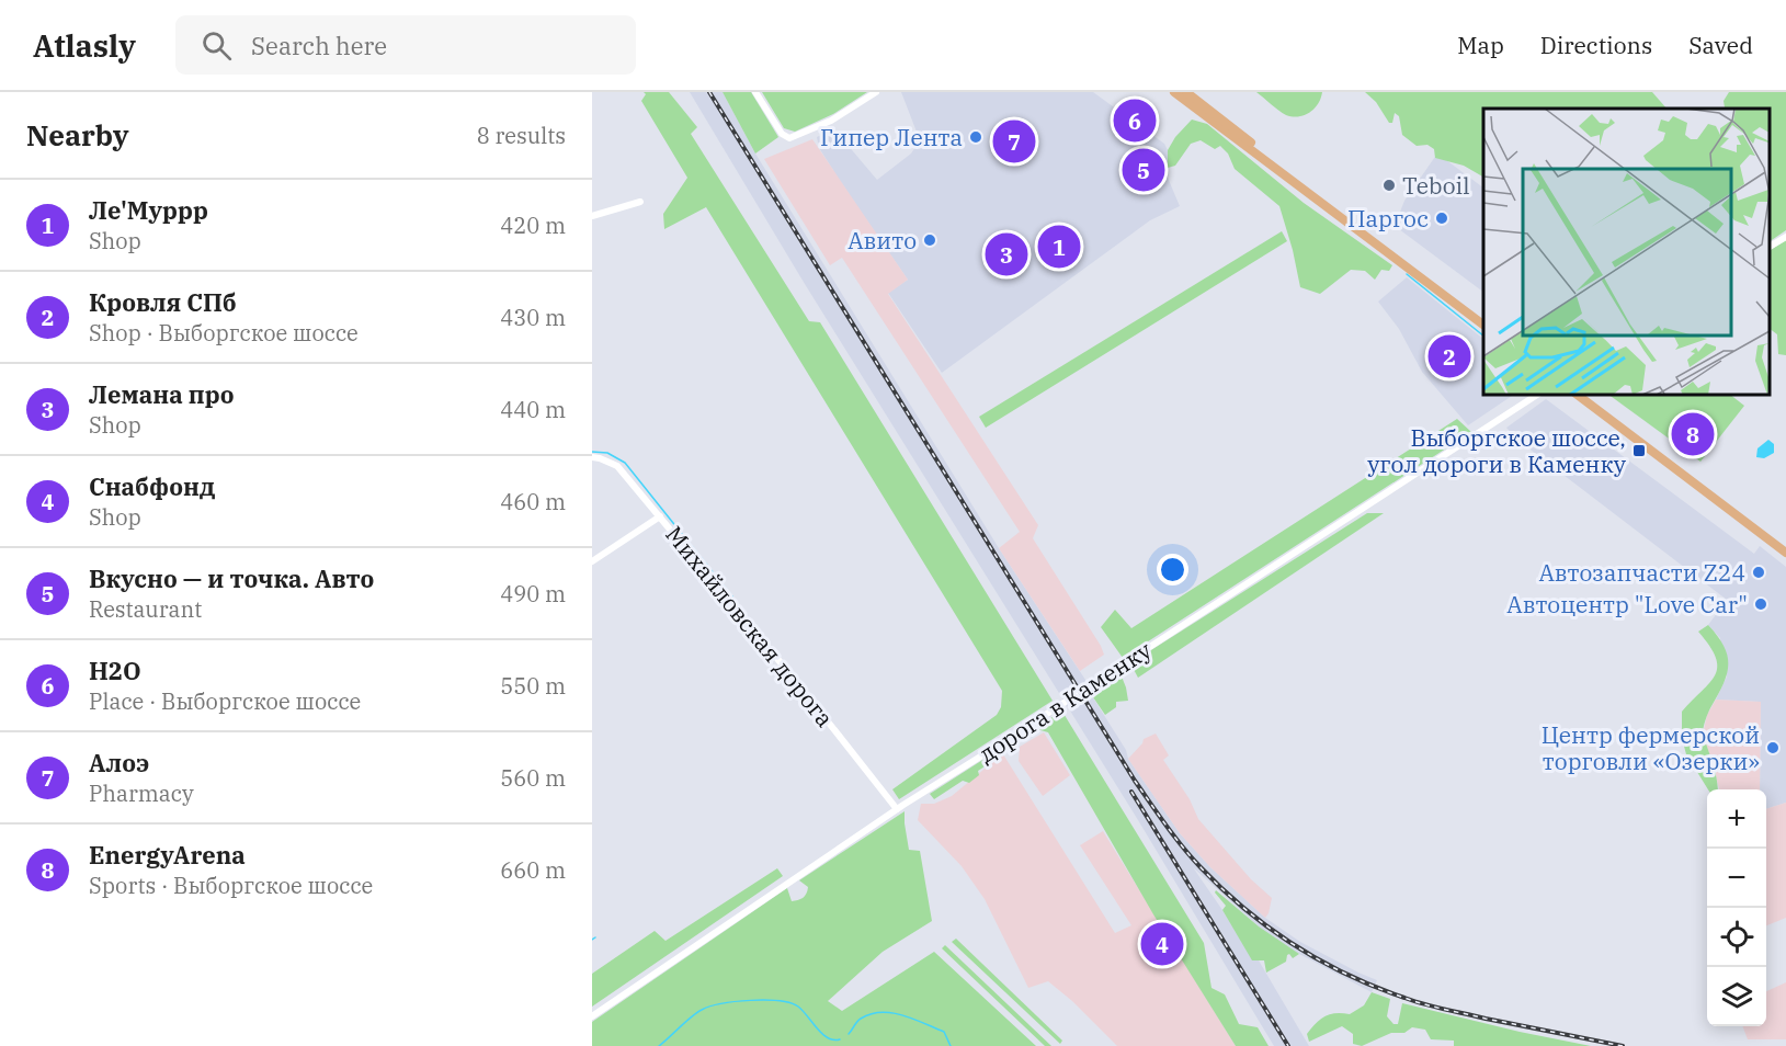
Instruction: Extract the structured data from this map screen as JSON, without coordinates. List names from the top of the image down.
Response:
{
  "streets": {
    "street": ["Михайловская дорога", "дорога в Каменку"]
  },
  "crossings": [
    ["Михайловская дорога", "дорога в Каменку"]
  ],
  "places": {
    "other": [
      "Гипер Лента",
      "Teboil",
      "Паргос",
      "Авито",
      "Автозапчасти Z24",
      "Автоцентр \"Love Car\"",
      "Центр фермерской торговли «Озерки»"
    ],
    "transit": ["Выборгское шоссе, угол дороги в Каменку"]
  },
  "page": {
    "header": "Atlasly",
    "search": "Search here",
    "nav": ["Map", "Directions", "Saved"],
    "heading": ["Nearby", "8 results"],
    "pins": [
      "6",
      "7",
      "5",
      "1",
      "3",
      "2",
      "8",
      "4"
    ],
    "list": [
      {
        "mark": "1",
        "name": "Ле'Муррр",
        "note": "Shop",
        "value": "420 m"
      },
      {
        "mark": "2",
        "name": "Кровля СПб",
        "note": "Shop · Выборгское шоссе",
        "value": "430 m"
      },
      {
        "mark": "3",
        "name": "Лемана про",
        "note": "Shop",
        "value": "440 m"
      },
      {
        "mark": "4",
        "name": "Снабфонд",
        "note": "Shop",
        "value": "460 m"
      },
      {
        "mark": "5",
        "name": "Вкусно — и точка. Авто",
        "note": "Restaurant",
        "value": "490 m"
      },
      {
        "mark": "6",
        "name": "H2O",
        "note": "Place · Выборгское шоссе",
        "value": "550 m"
      },
      {
        "mark": "7",
        "name": "Алоэ",
        "note": "Pharmacy",
        "value": "560 m"
      },
      {
        "mark": "8",
        "name": "EnergyArena",
        "note": "Sports · Выборгское шоссе",
        "value": "660 m"
      }
    ],
    "map_buttons": ["+", "−"]
  }
}
